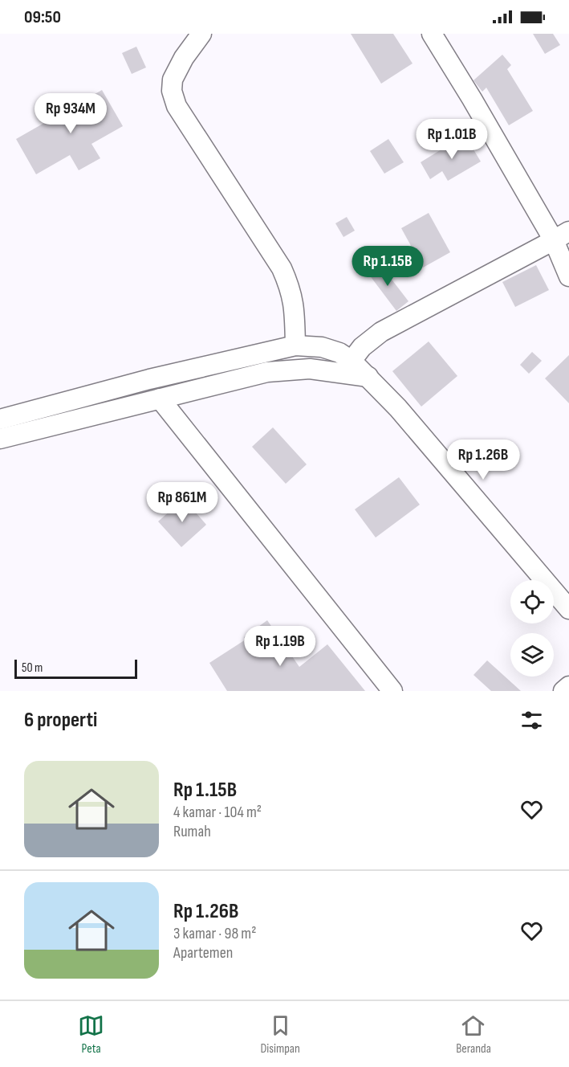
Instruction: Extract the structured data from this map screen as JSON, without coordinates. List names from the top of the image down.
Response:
{
  "scale_bar": "50 m",
  "page": {
    "status": "09:50",
    "price": [
      "Rp 934M",
      "Rp 1.01B",
      "Rp 1.15B",
      "Rp 1.26B",
      "Rp 861M",
      "Rp 1.19B"
    ],
    "scale": "50 m",
    "heading": "6 properti",
    "list": [
      {
        "name": "Rp 1.15B",
        "note": "4 kamar · 104 m² · Rumah"
      },
      {
        "name": "Rp 1.26B",
        "note": "3 kamar · 98 m² · Apartemen"
      }
    ],
    "tabs": ["Peta", "Disimpan", "Beranda"]
  }
}
